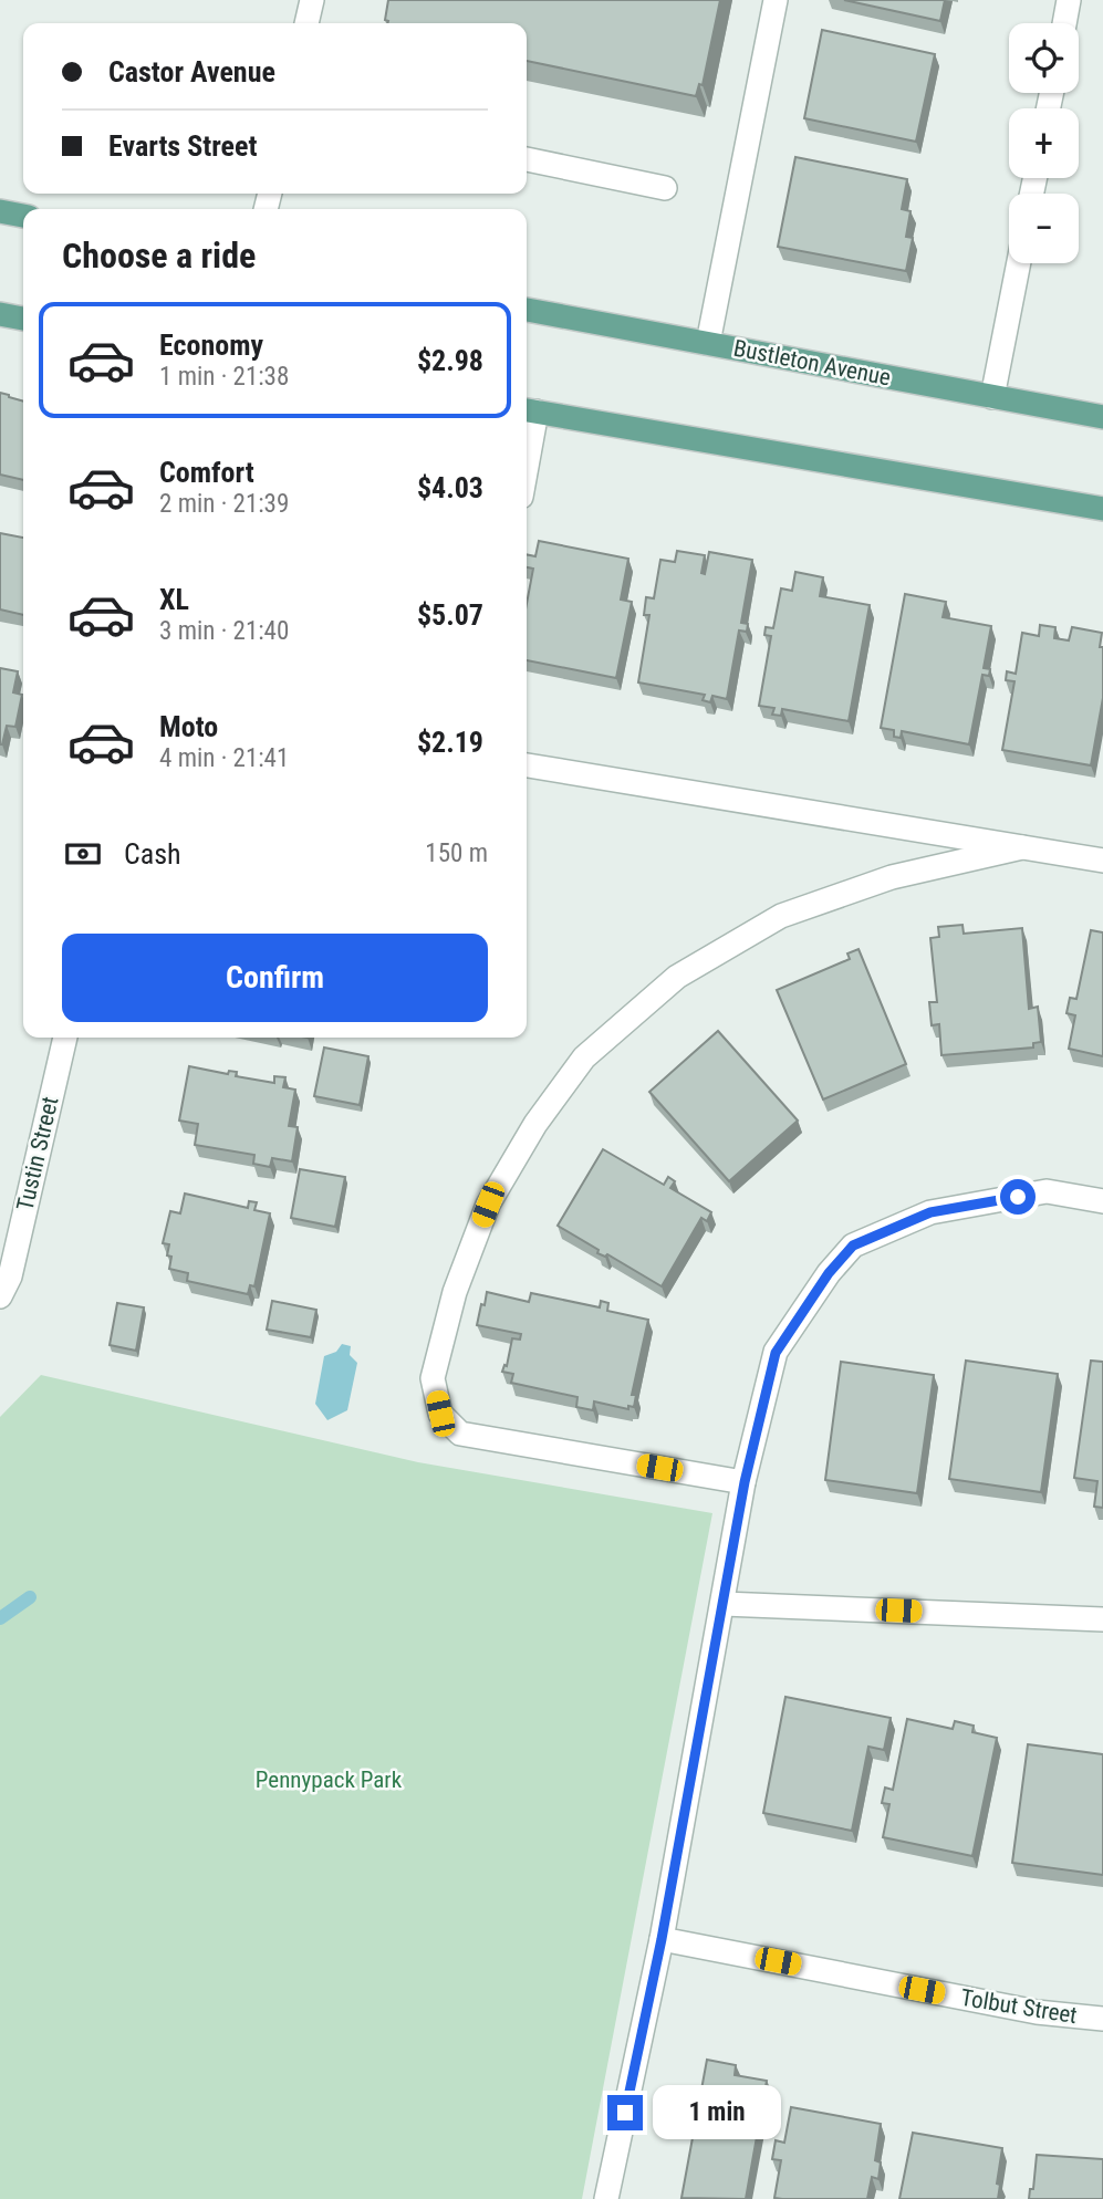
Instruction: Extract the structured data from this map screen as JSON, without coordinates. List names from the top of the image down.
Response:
{
  "streets": {
    "main road": ["Bustleton Avenue"],
    "street": ["Tustin Street", "Tolbut Street"]
  },
  "parks": ["Pennypack Park"],
  "page": {
    "map_buttons": ["+", "−"],
    "banner": ["Castor Avenue", "Evarts Street"],
    "heading": "Choose a ride",
    "list": [
      {
        "name": "Economy",
        "note": "1 min · 21:38",
        "value": "$2.98"
      },
      {
        "name": "Comfort",
        "note": "2 min · 21:39",
        "value": "$4.03"
      },
      {
        "name": "XL",
        "note": "3 min · 21:40",
        "value": "$5.07"
      },
      {
        "name": "Moto",
        "note": "4 min · 21:41",
        "value": "$2.19"
      }
    ],
    "pay": ["Cash", "150 m"],
    "buttons": "Confirm",
    "bubble": "1 min"
  }
}
